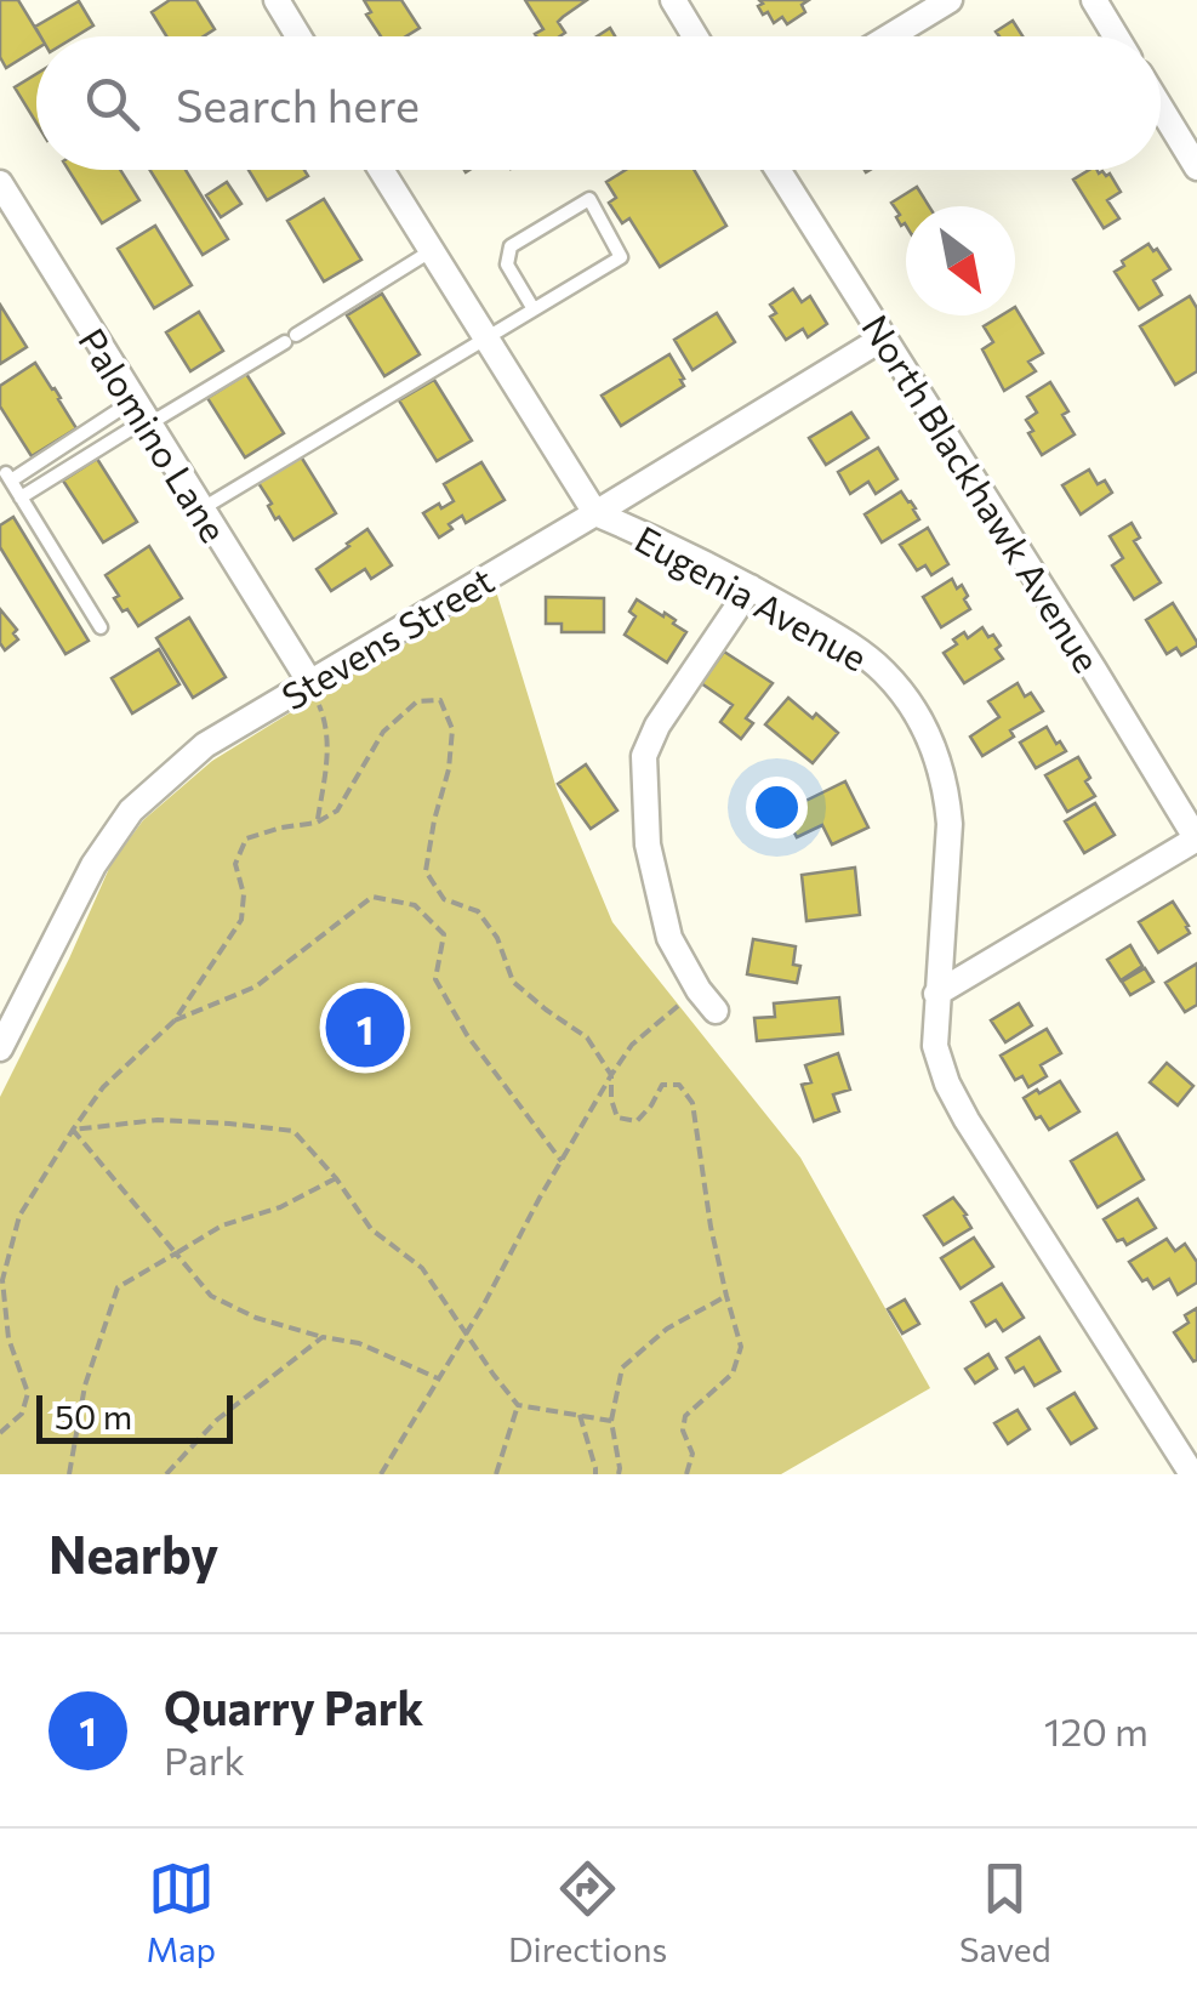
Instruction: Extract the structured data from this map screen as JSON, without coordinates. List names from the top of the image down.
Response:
{
  "streets": {
    "street": [
      "Palomino Lane",
      "North Blackhawk Avenue",
      "Eugenia Avenue",
      "Stevens Street"
    ]
  },
  "crossings": [
    ["Palomino Lane", "Stevens Street"],
    ["North Blackhawk Avenue", "Stevens Street"],
    ["Eugenia Avenue", "Stevens Street"]
  ],
  "scale_bar": "50 m",
  "north": "bottom right",
  "page": {
    "search": "Search here",
    "pins": "1",
    "scale": "50 m",
    "heading": "Nearby",
    "list": [
      {
        "mark": "1",
        "name": "Quarry Park",
        "note": "Park",
        "value": "120 m"
      }
    ],
    "nav": ["Map", "Directions", "Saved"]
  }
}
